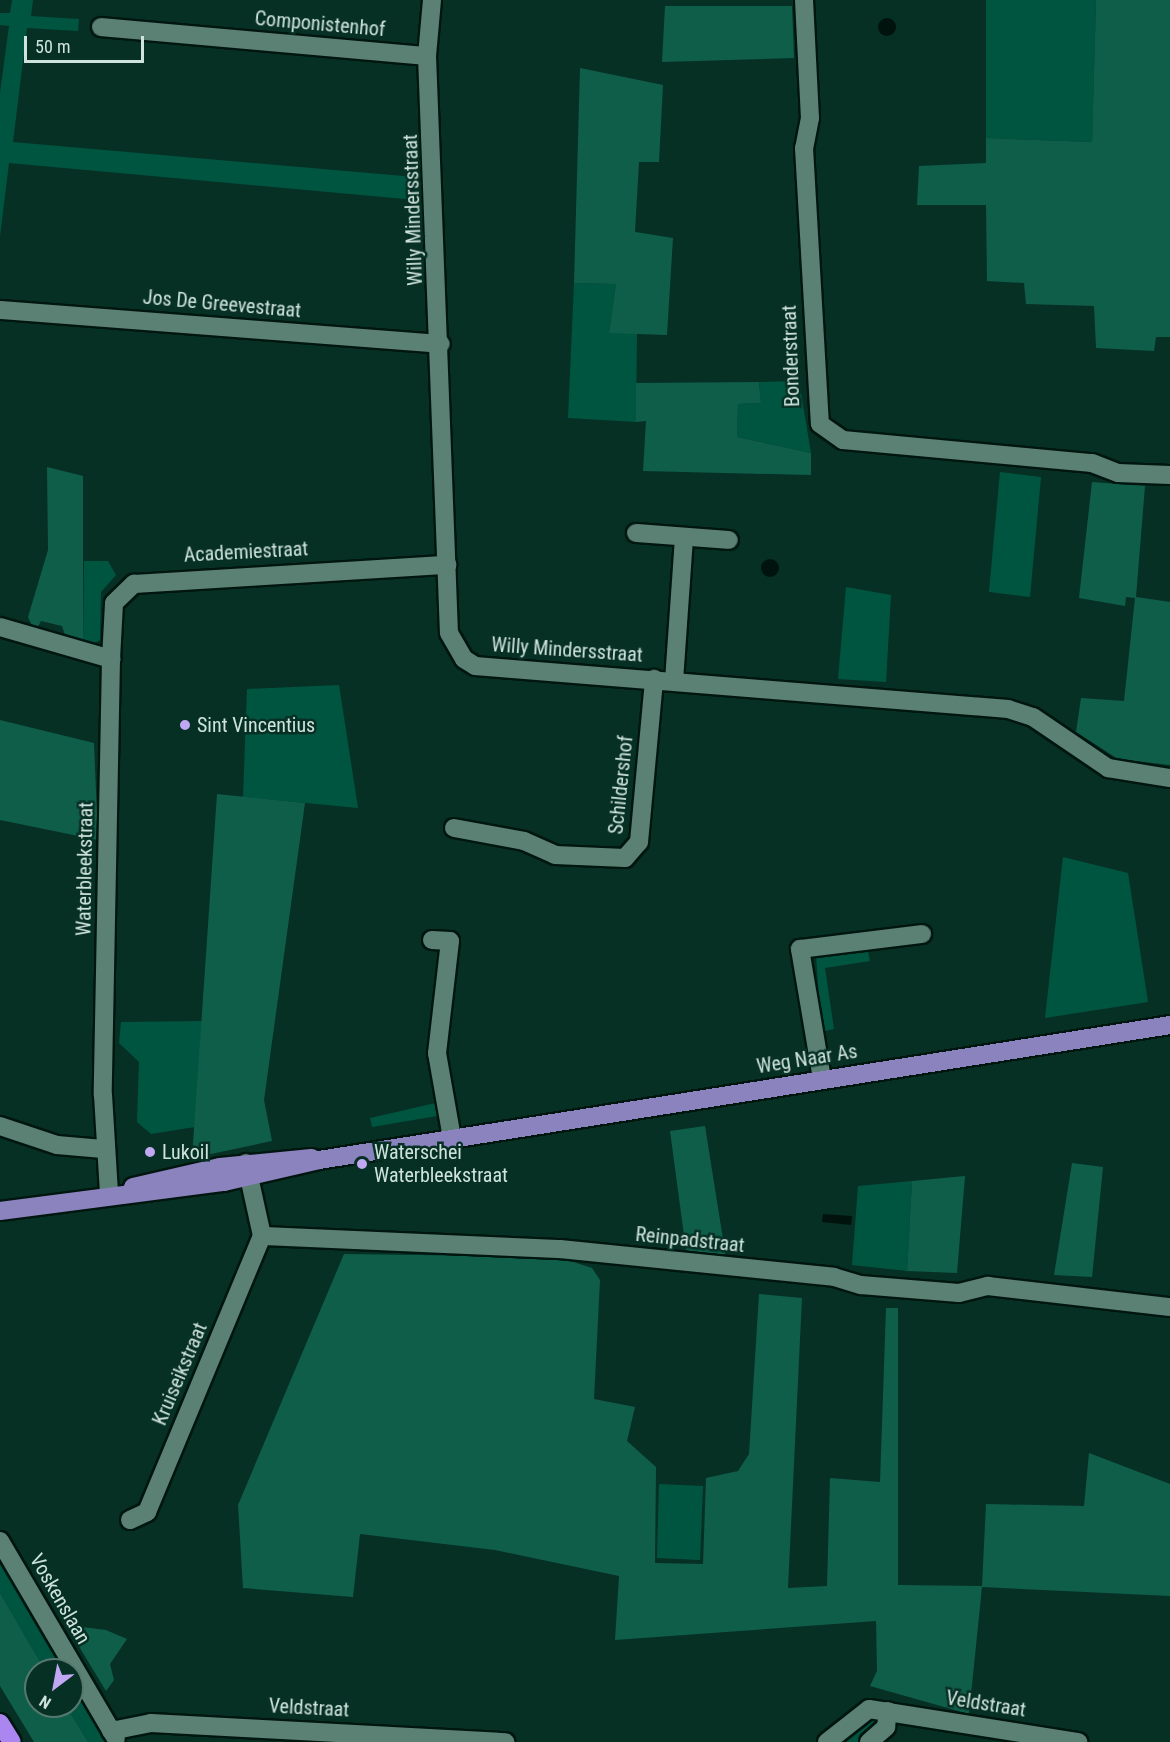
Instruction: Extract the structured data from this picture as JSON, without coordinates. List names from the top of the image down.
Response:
{
  "streets": {
    "main road": ["Weg Naar As"],
    "street": [
      "Componistenhof",
      "Willy Mindersstraat",
      "Jos De Greevestraat",
      "Bonderstraat",
      "Academiestraat",
      "Schildershof",
      "Waterbleekstraat",
      "Reinpadstraat",
      "Kruiseikstraat",
      "Voskenslaan",
      "Veldstraat"
    ]
  },
  "crossings": [
    ["Componistenhof", "Willy Mindersstraat"],
    ["Willy Mindersstraat", "Jos De Greevestraat"],
    ["Willy Mindersstraat", "Academiestraat"],
    ["Willy Mindersstraat", "Schildershof"],
    ["Academiestraat", "Waterbleekstraat"],
    ["Waterbleekstraat", "Weg Naar As"],
    ["Reinpadstraat", "Kruiseikstraat"],
    ["Voskenslaan", "Veldstraat"]
  ],
  "places": ["Sint Vincentius", "Lukoil", "Waterschei Waterbleekstraat"],
  "scale_bar": "50 m",
  "north": "bottom left"
}
